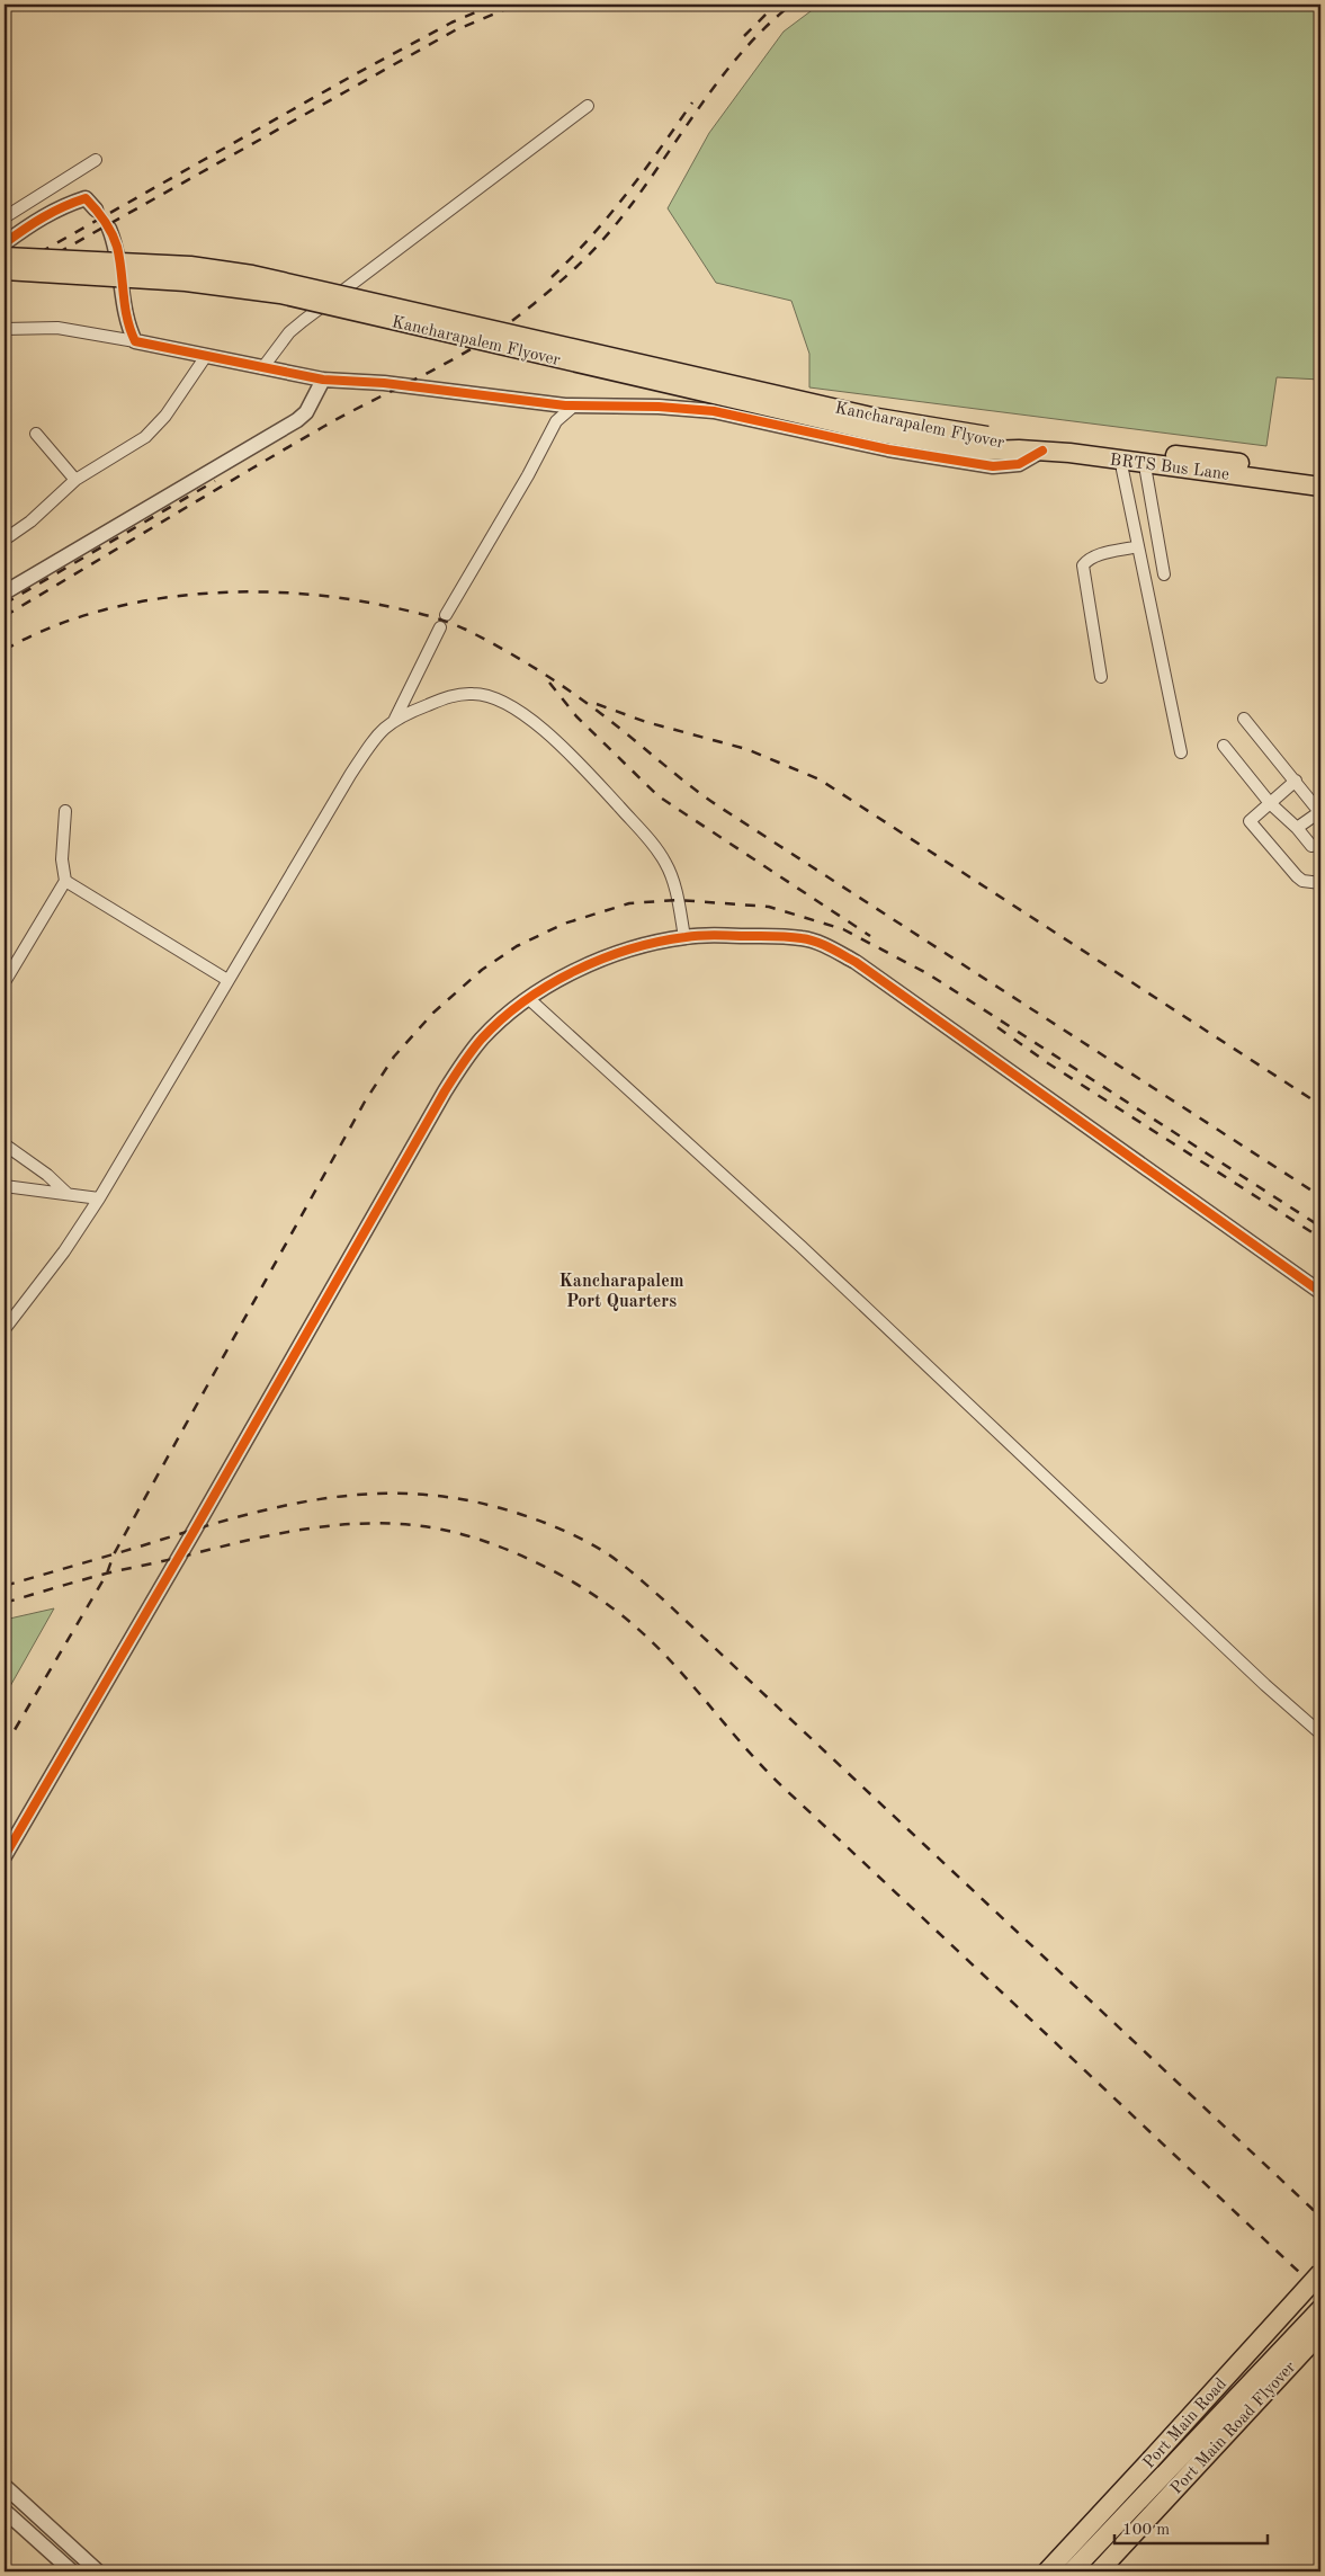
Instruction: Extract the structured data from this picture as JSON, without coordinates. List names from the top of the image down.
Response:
{
  "streets": {
    "main road": [
      "Kancharapalem Flyover",
      "BRTS Bus Lane",
      "Port Main Road",
      "Port Main Road Flyover"
    ]
  },
  "crossings": [
    ["Kancharapalem Flyover", "BRTS Bus Lane"]
  ],
  "districts": ["Kancharapalem Port Quarters"],
  "scale_bar": "100 m"
}
